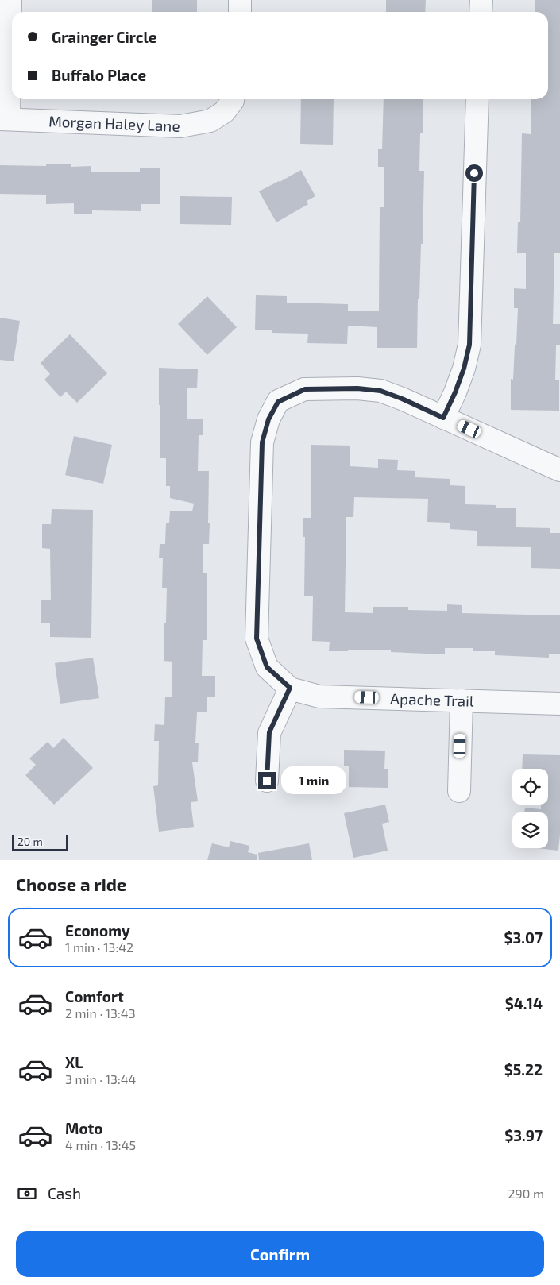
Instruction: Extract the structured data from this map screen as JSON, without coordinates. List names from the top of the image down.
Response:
{
  "streets": {
    "street": ["Morgan Haley Lane", "Apache Trail"]
  },
  "scale_bar": "20 m",
  "page": {
    "banner": ["Grainger Circle", "Buffalo Place"],
    "bubble": "1 min",
    "scale": "20 m",
    "heading": "Choose a ride",
    "list": [
      {
        "name": "Economy",
        "note": "1 min · 13:42",
        "value": "$3.07"
      },
      {
        "name": "Comfort",
        "note": "2 min · 13:43",
        "value": "$4.14"
      },
      {
        "name": "XL",
        "note": "3 min · 13:44",
        "value": "$5.22"
      },
      {
        "name": "Moto",
        "note": "4 min · 13:45",
        "value": "$3.97"
      }
    ],
    "pay": ["Cash", "290 m"],
    "buttons": "Confirm"
  }
}
